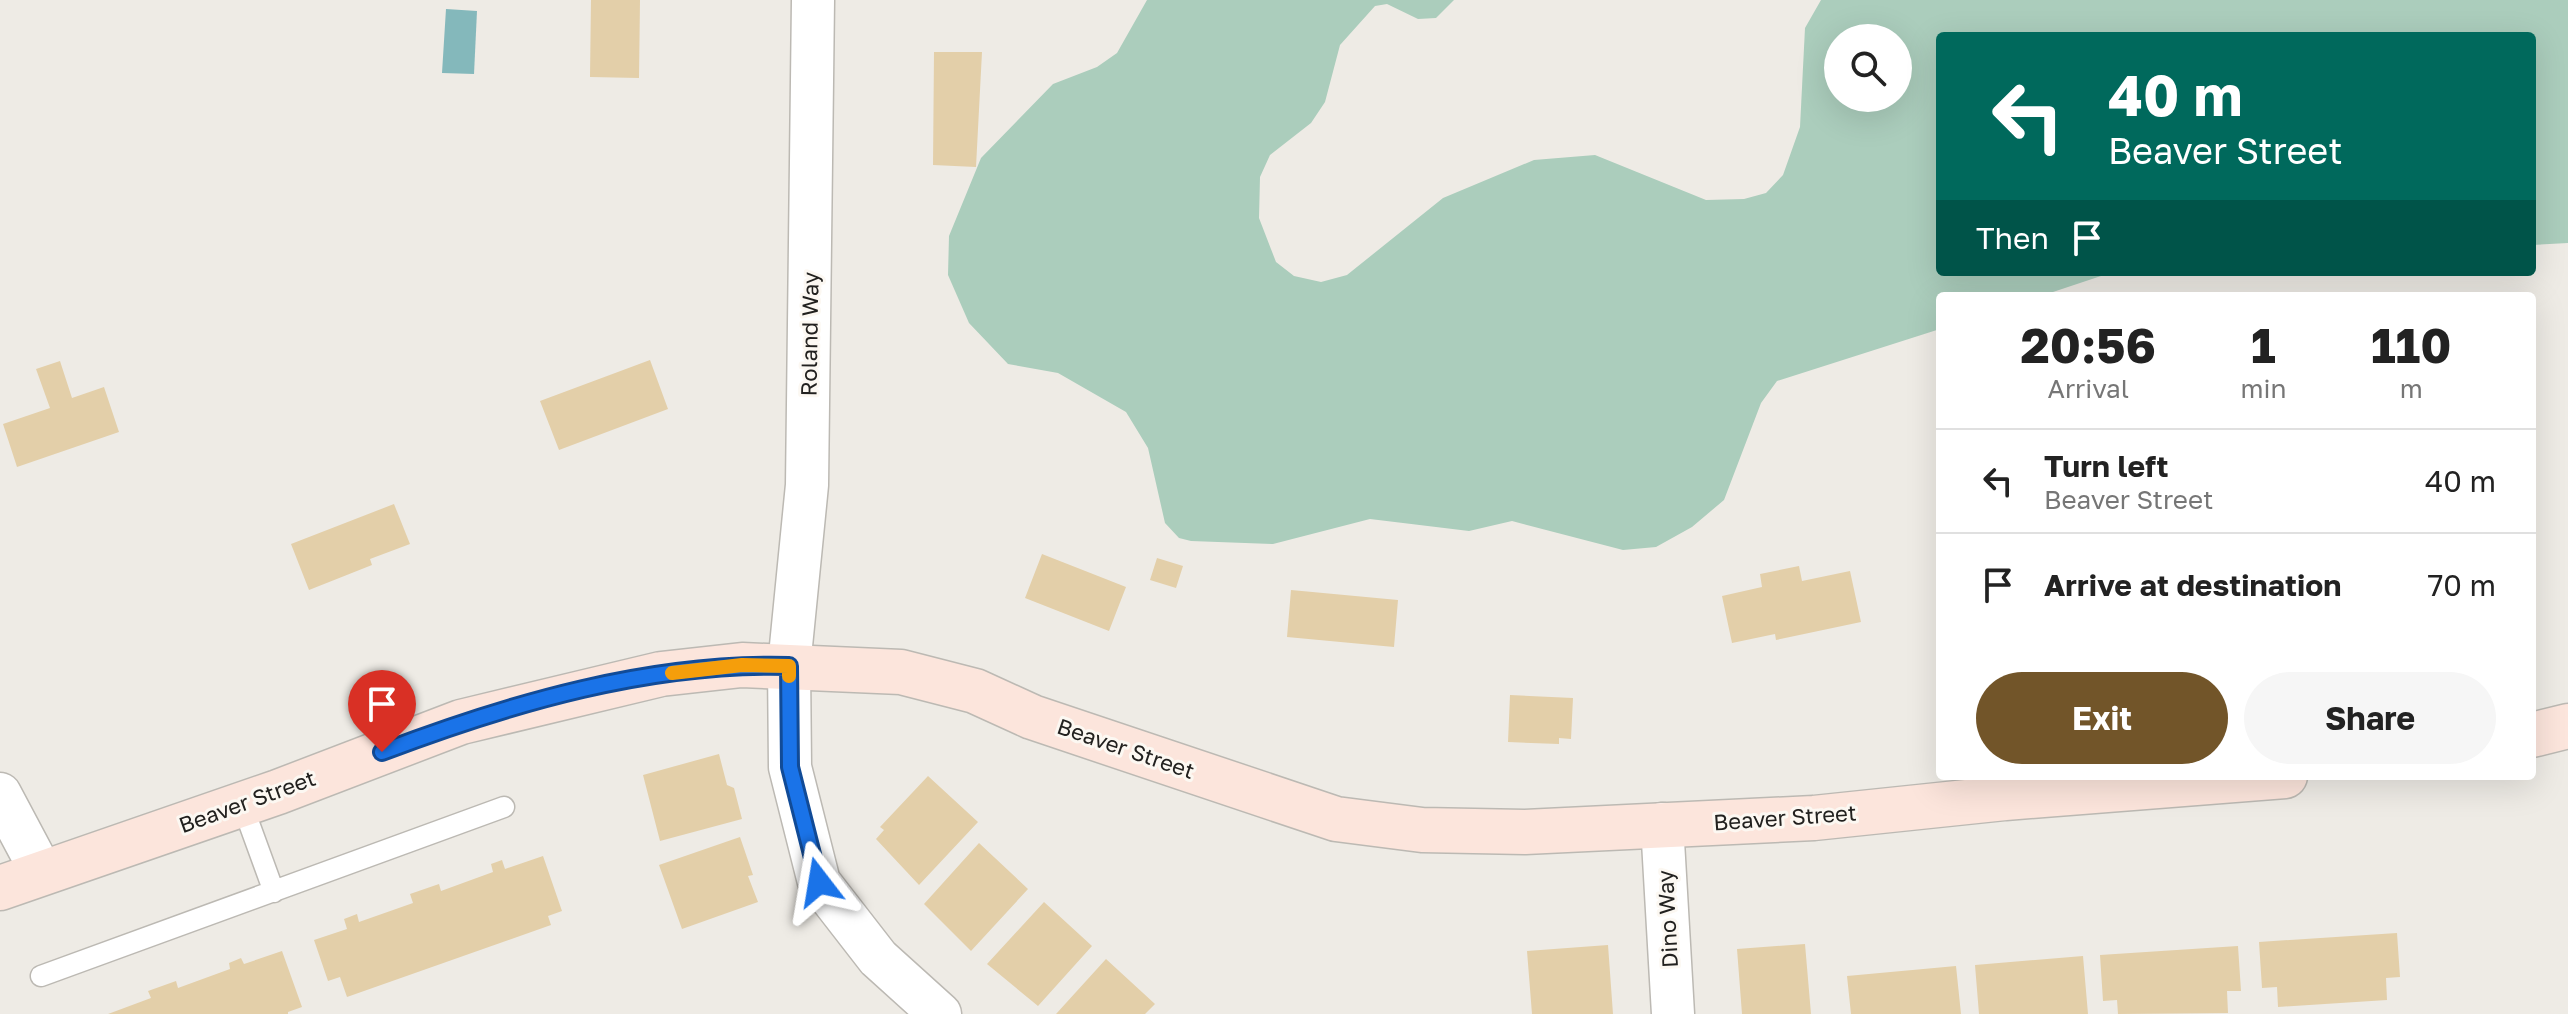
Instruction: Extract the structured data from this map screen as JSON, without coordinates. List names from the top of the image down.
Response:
{
  "streets": {
    "street": ["Roland Way", "Beaver Street", "Dino Way"]
  },
  "crossings": [
    ["Roland Way", "Beaver Street"],
    ["Beaver Street", "Dino Way"]
  ],
  "page": {
    "turn": ["40 m", "Beaver Street"],
    "then": "Then",
    "eta": [
      "20:56",
      "Arrival",
      "1",
      "min",
      "110",
      "m"
    ],
    "list": [
      {
        "name": "Turn left",
        "note": "Beaver Street",
        "value": "40 m"
      },
      {
        "name": "Arrive at destination",
        "value": "70 m"
      }
    ],
    "buttons": ["Exit", "Share"]
  }
}
